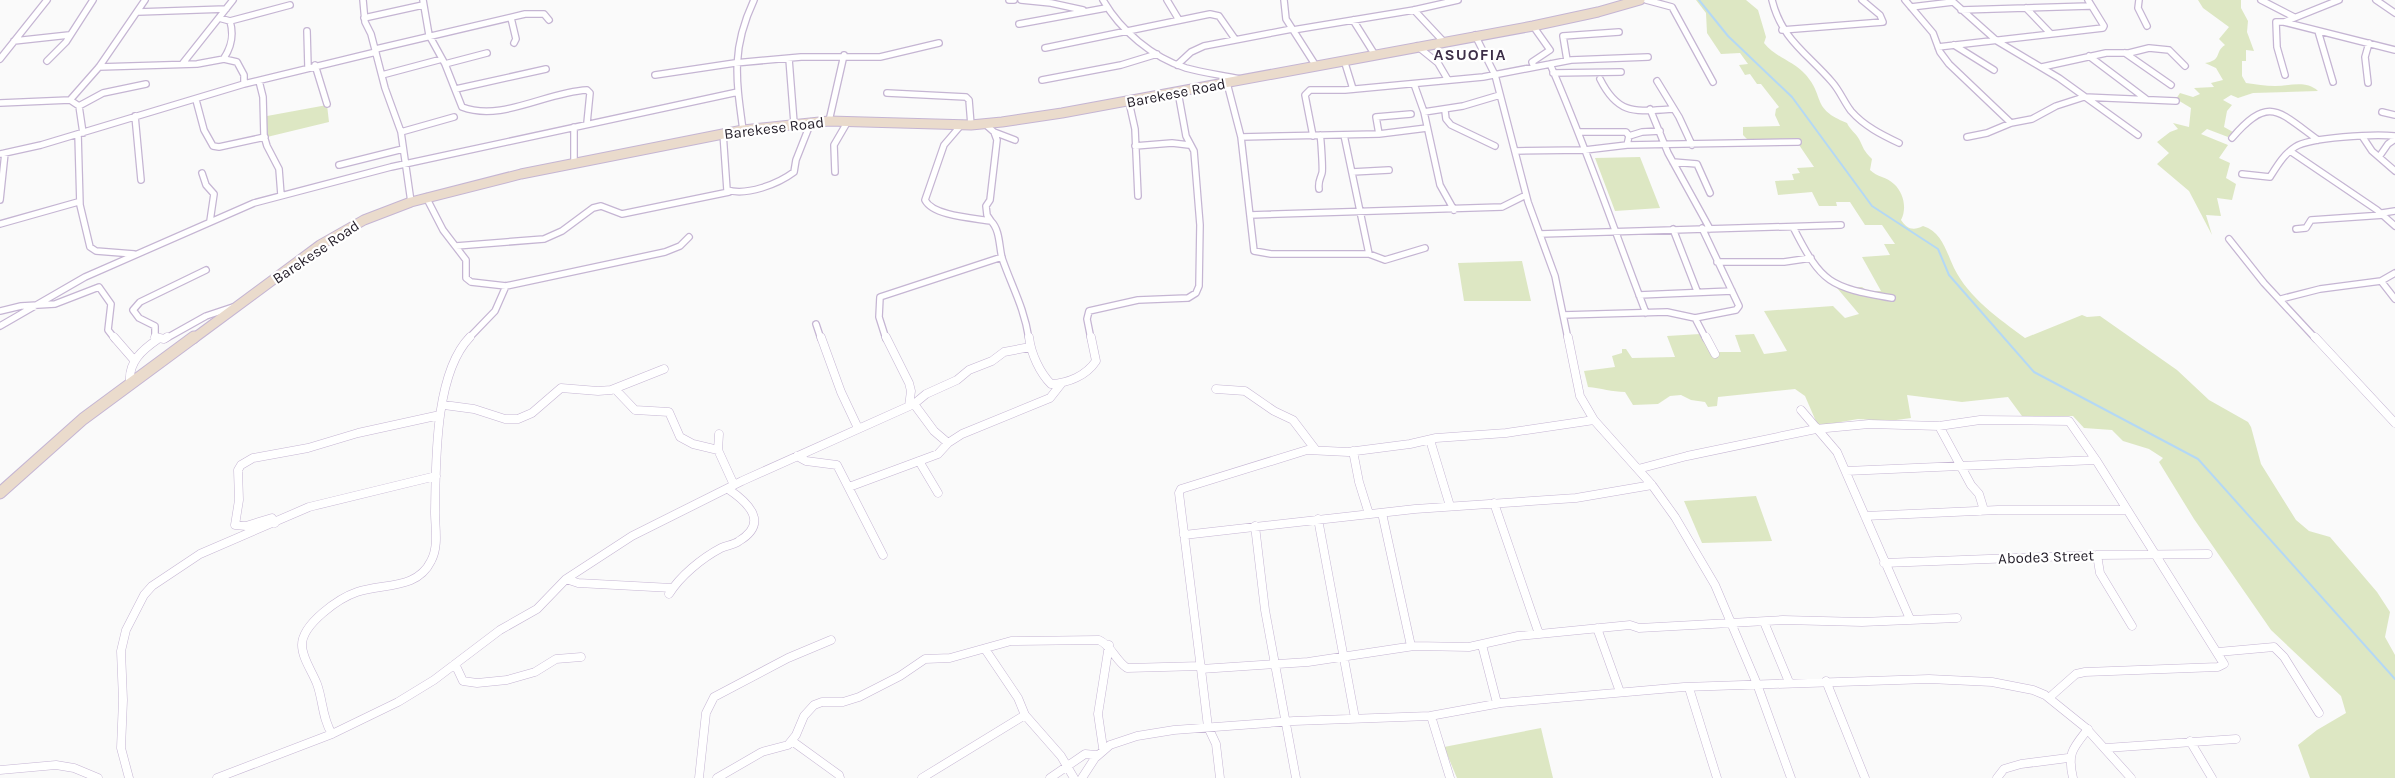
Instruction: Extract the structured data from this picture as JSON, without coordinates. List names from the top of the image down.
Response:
{
  "streets": {
    "main road": ["Barekese Road"],
    "street": ["Abode3 Street"]
  },
  "districts": ["ASUOFIA"]
}
